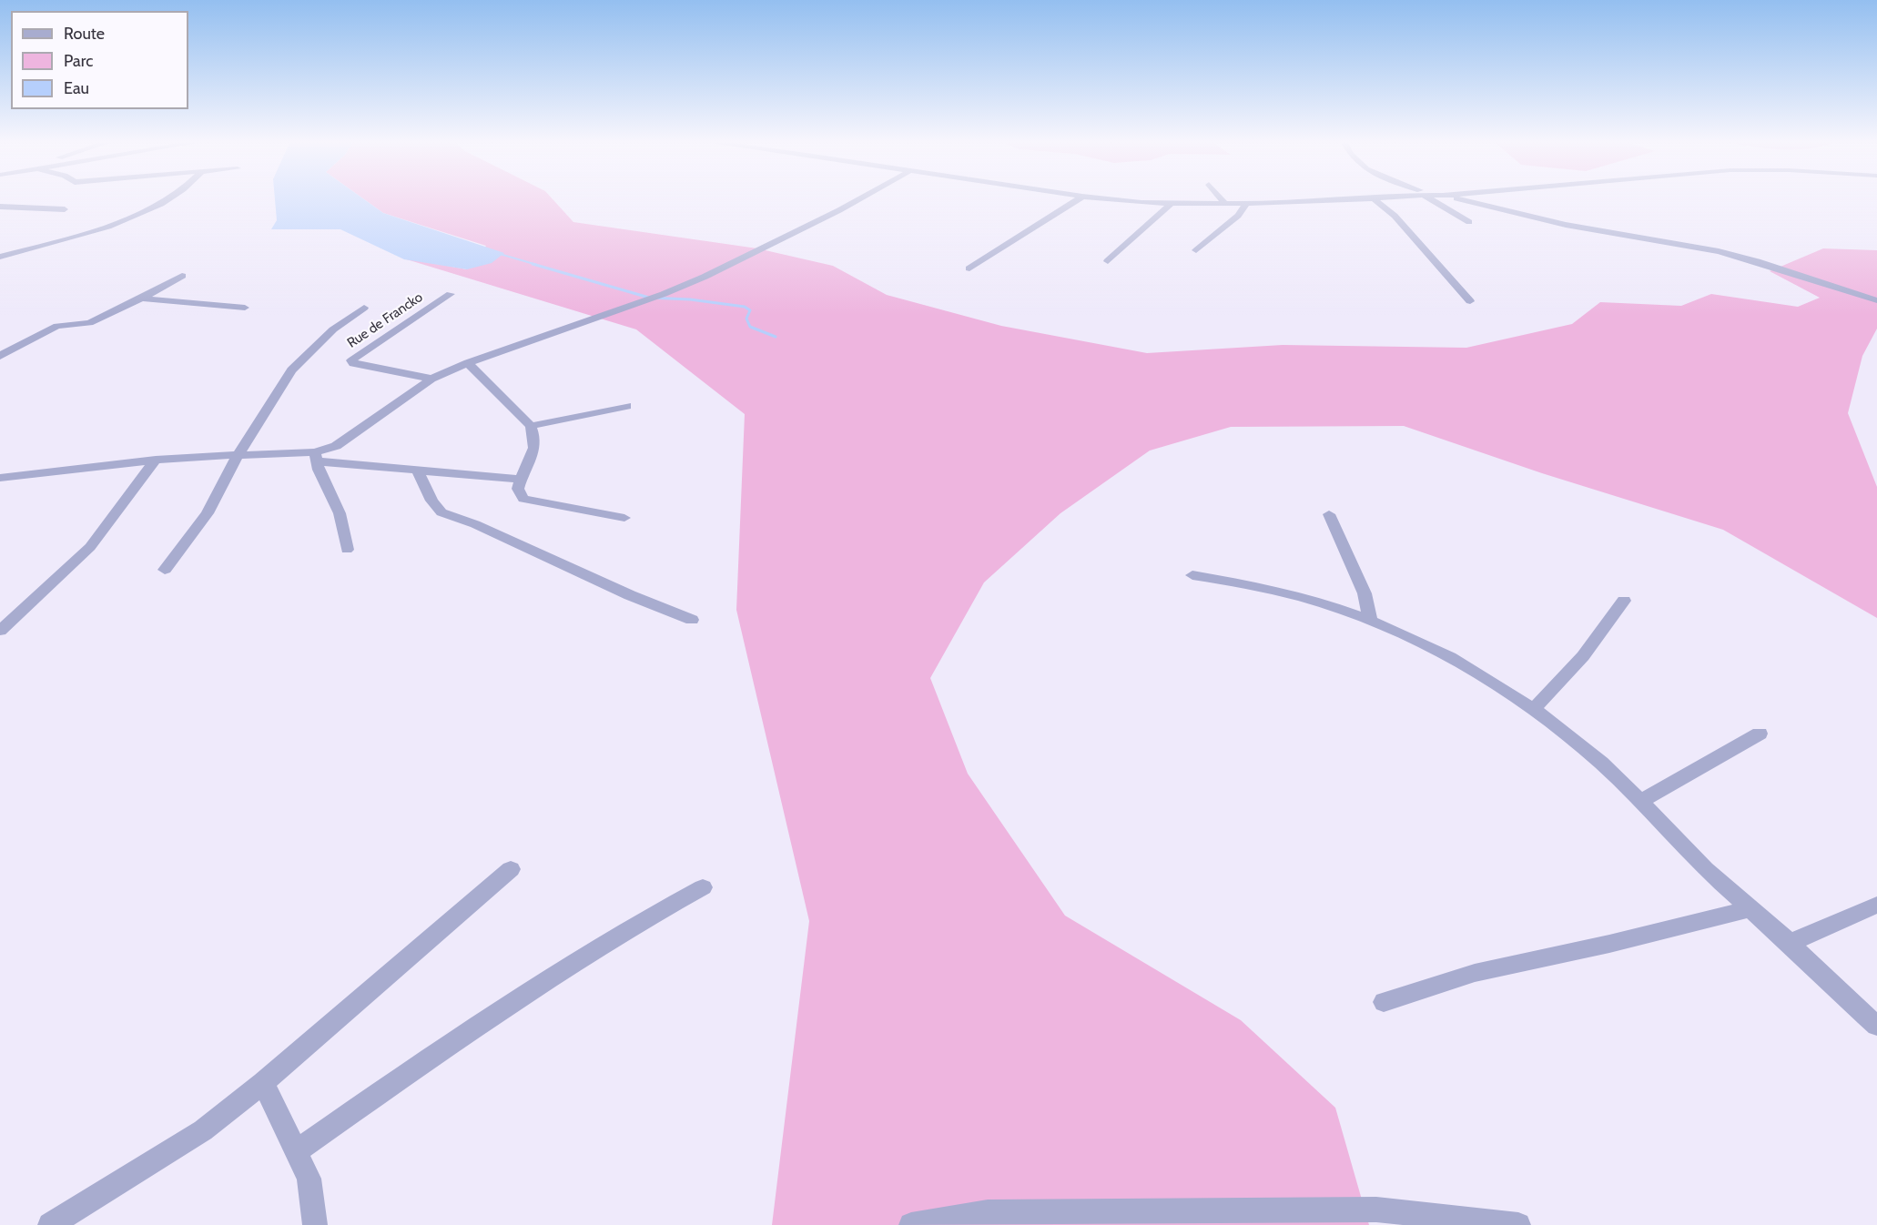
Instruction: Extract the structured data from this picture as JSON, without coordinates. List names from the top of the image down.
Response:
{
  "streets": {
    "street": ["Rue de Francko"]
  },
  "legend": ["Route", "Parc", "Eau"]
}
